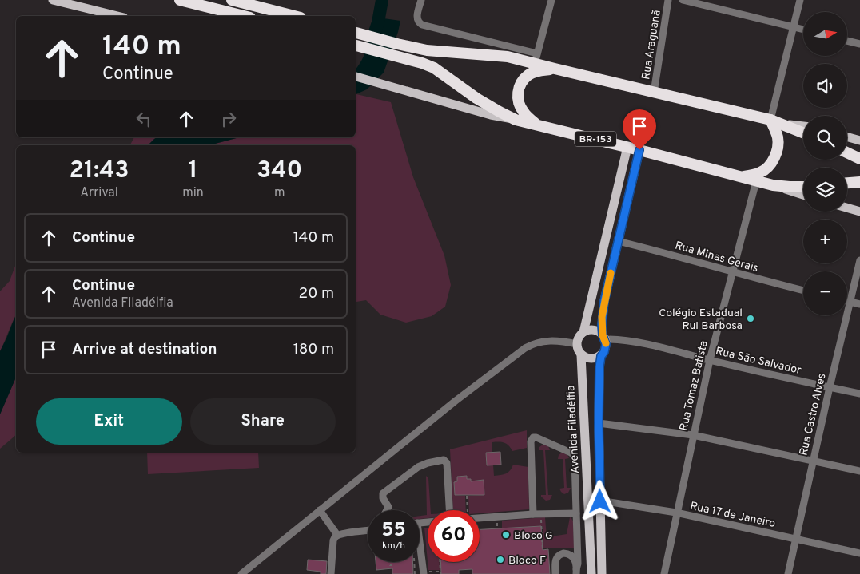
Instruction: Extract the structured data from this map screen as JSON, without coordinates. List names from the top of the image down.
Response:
{
  "streets": {
    "highway": ["BR-153"],
    "main road": ["Avenida Filadélfia"],
    "street": [
      "Rua Araguanã",
      "Rua Minas Gerais",
      "Rua São Salvador",
      "Rua Tomaz Batista",
      "Rua Castro Alves",
      "Rua 17 de Janeiro"
    ]
  },
  "crossings": [
    ["BR-153", "Rua Tomaz Batista"],
    ["Rua Minas Gerais", "Rua Tomaz Batista"],
    ["Rua São Salvador", "Rua Tomaz Batista"],
    ["Rua São Salvador", "Rua Castro Alves"],
    ["Rua São Salvador", "Avenida Filadélfia"],
    ["Rua Tomaz Batista", "Rua 17 de Janeiro"],
    ["Rua Castro Alves", "Rua 17 de Janeiro"]
  ],
  "places": ["Colégio Estadual Rui Barbosa", "Bloco G", "Bloco F"],
  "north": "right",
  "page": {
    "map_buttons": ["+", "−"],
    "turn": ["140 m", "Continue"],
    "eta": [
      "21:43",
      "Arrival",
      "1",
      "min",
      "340",
      "m"
    ],
    "list": [
      {
        "name": "Continue",
        "value": "140 m"
      },
      {
        "name": "Continue",
        "note": "Avenida Filadélfia",
        "value": "20 m"
      },
      {
        "name": "Arrive at destination",
        "value": "180 m"
      }
    ],
    "buttons": ["Exit", "Share"],
    "speed": "55 km/h",
    "limit": "60"
  }
}
